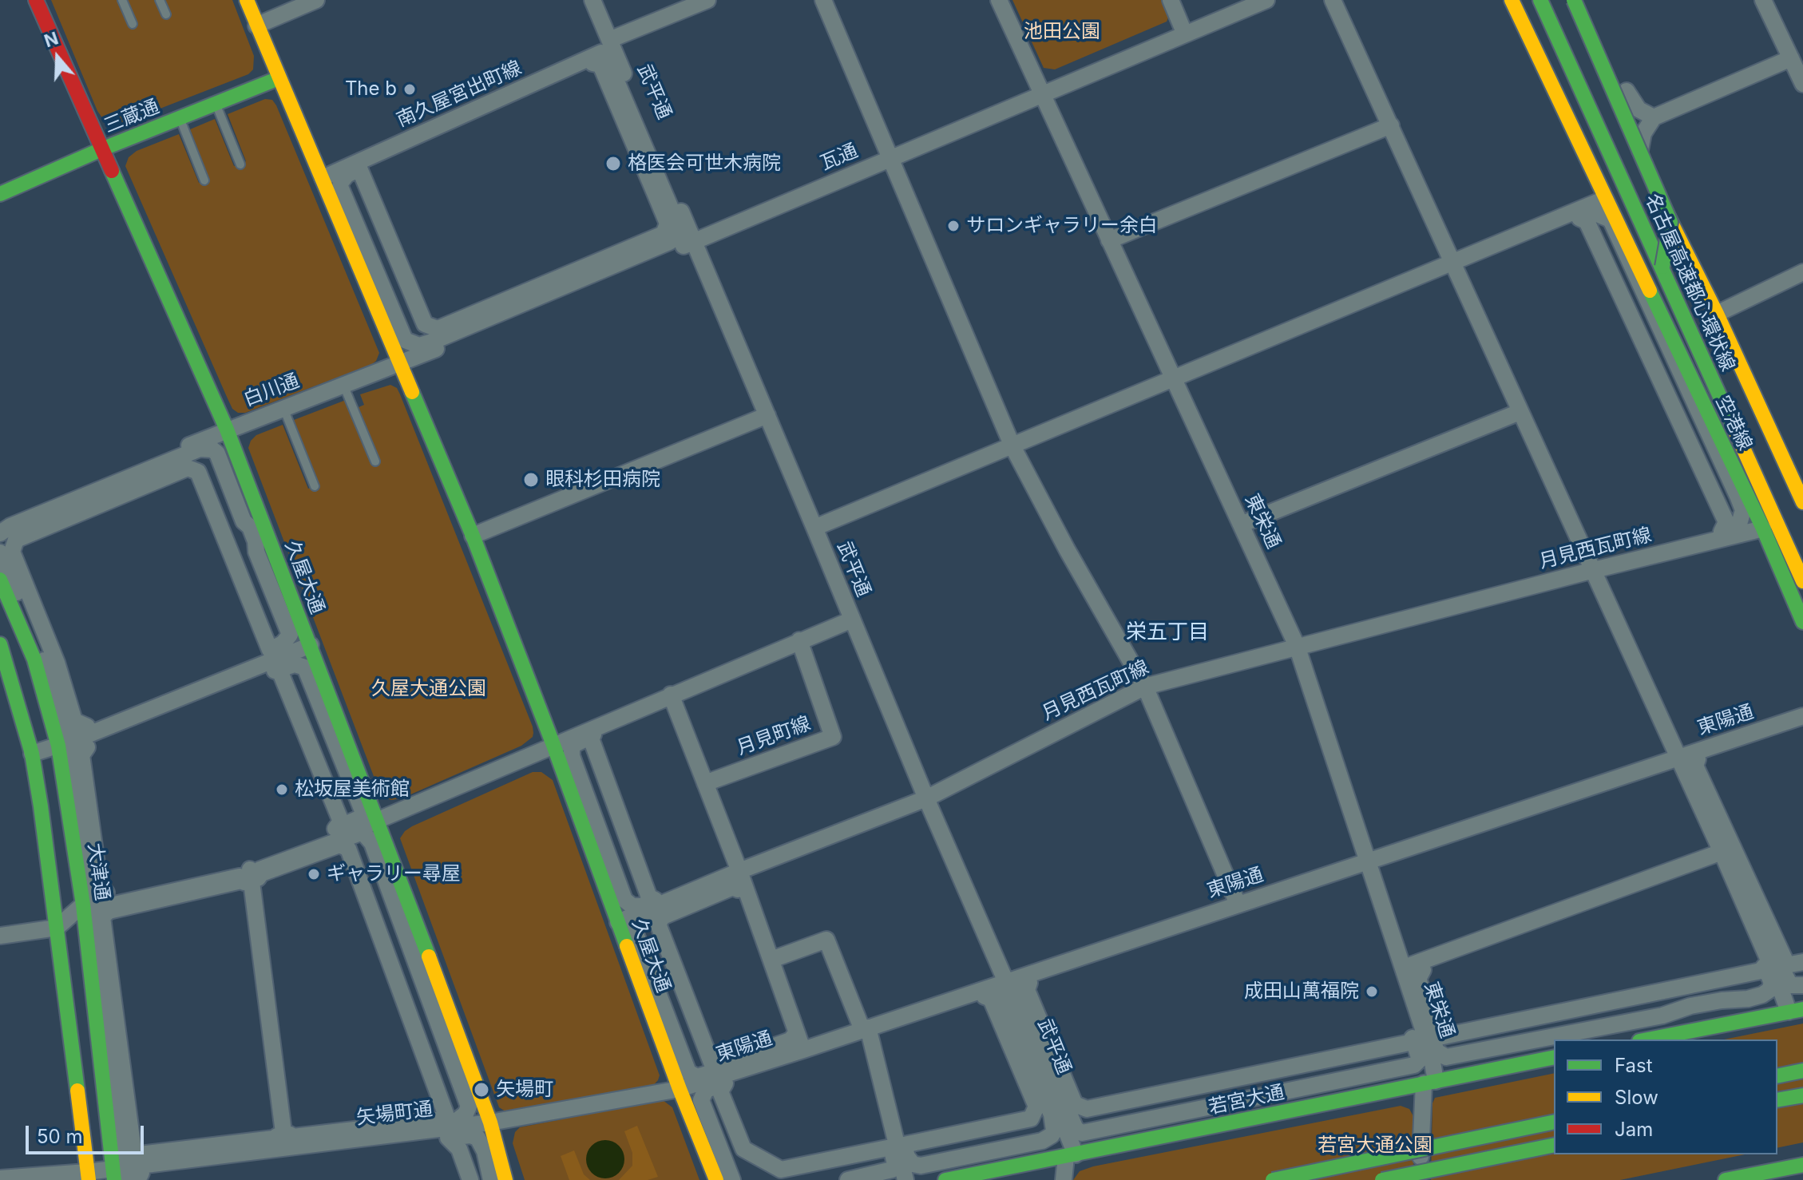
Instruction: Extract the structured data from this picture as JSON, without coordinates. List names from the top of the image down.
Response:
{
  "streets": {
    "main road": [
      "三蔵通",
      "名古屋高速都心環状線",
      "空港線",
      "久屋大通",
      "大津通",
      "若宮大通"
    ],
    "street": [
      "武平通",
      "南久屋宮出町線",
      "瓦通",
      "白川通",
      "東栄通",
      "月見西瓦町線",
      "東陽通",
      "月見町線",
      "矢場町通"
    ]
  },
  "crossings": [
    ["武平通", "南久屋宮出町線"],
    ["武平通", "瓦通"],
    ["武平通", "月見西瓦町線"],
    ["武平通", "東陽通"],
    ["武平通", "若宮大通"],
    ["南久屋宮出町線", "久屋大通"],
    ["三蔵通", "久屋大通"],
    ["瓦通", "白川通"],
    ["瓦通", "東栄通"],
    ["白川通", "久屋大通"],
    ["空港線", "月見西瓦町線"],
    ["東栄通", "月見西瓦町線"],
    ["東栄通", "東陽通"],
    ["東栄通", "若宮大通"],
    ["月見西瓦町線", "久屋大通"],
    ["久屋大通", "東陽通"],
    ["久屋大通", "矢場町通"],
    ["東陽通", "矢場町通"],
    ["大津通", "矢場町通"]
  ],
  "districts": ["栄五丁目"],
  "parks": ["池田公園", "久屋大通公園", "若宮大通公園"],
  "places": [
    "The b",
    "格医会可世木病院",
    "サロンギャラリー余白",
    "眼科杉田病院",
    "松坂屋美術館",
    "ギャラリー尋屋",
    "成田山萬福院",
    "矢場町"
  ],
  "legend": ["Fast", "Slow", "Jam"],
  "scale_bar": "50 m",
  "north": "top"
}
